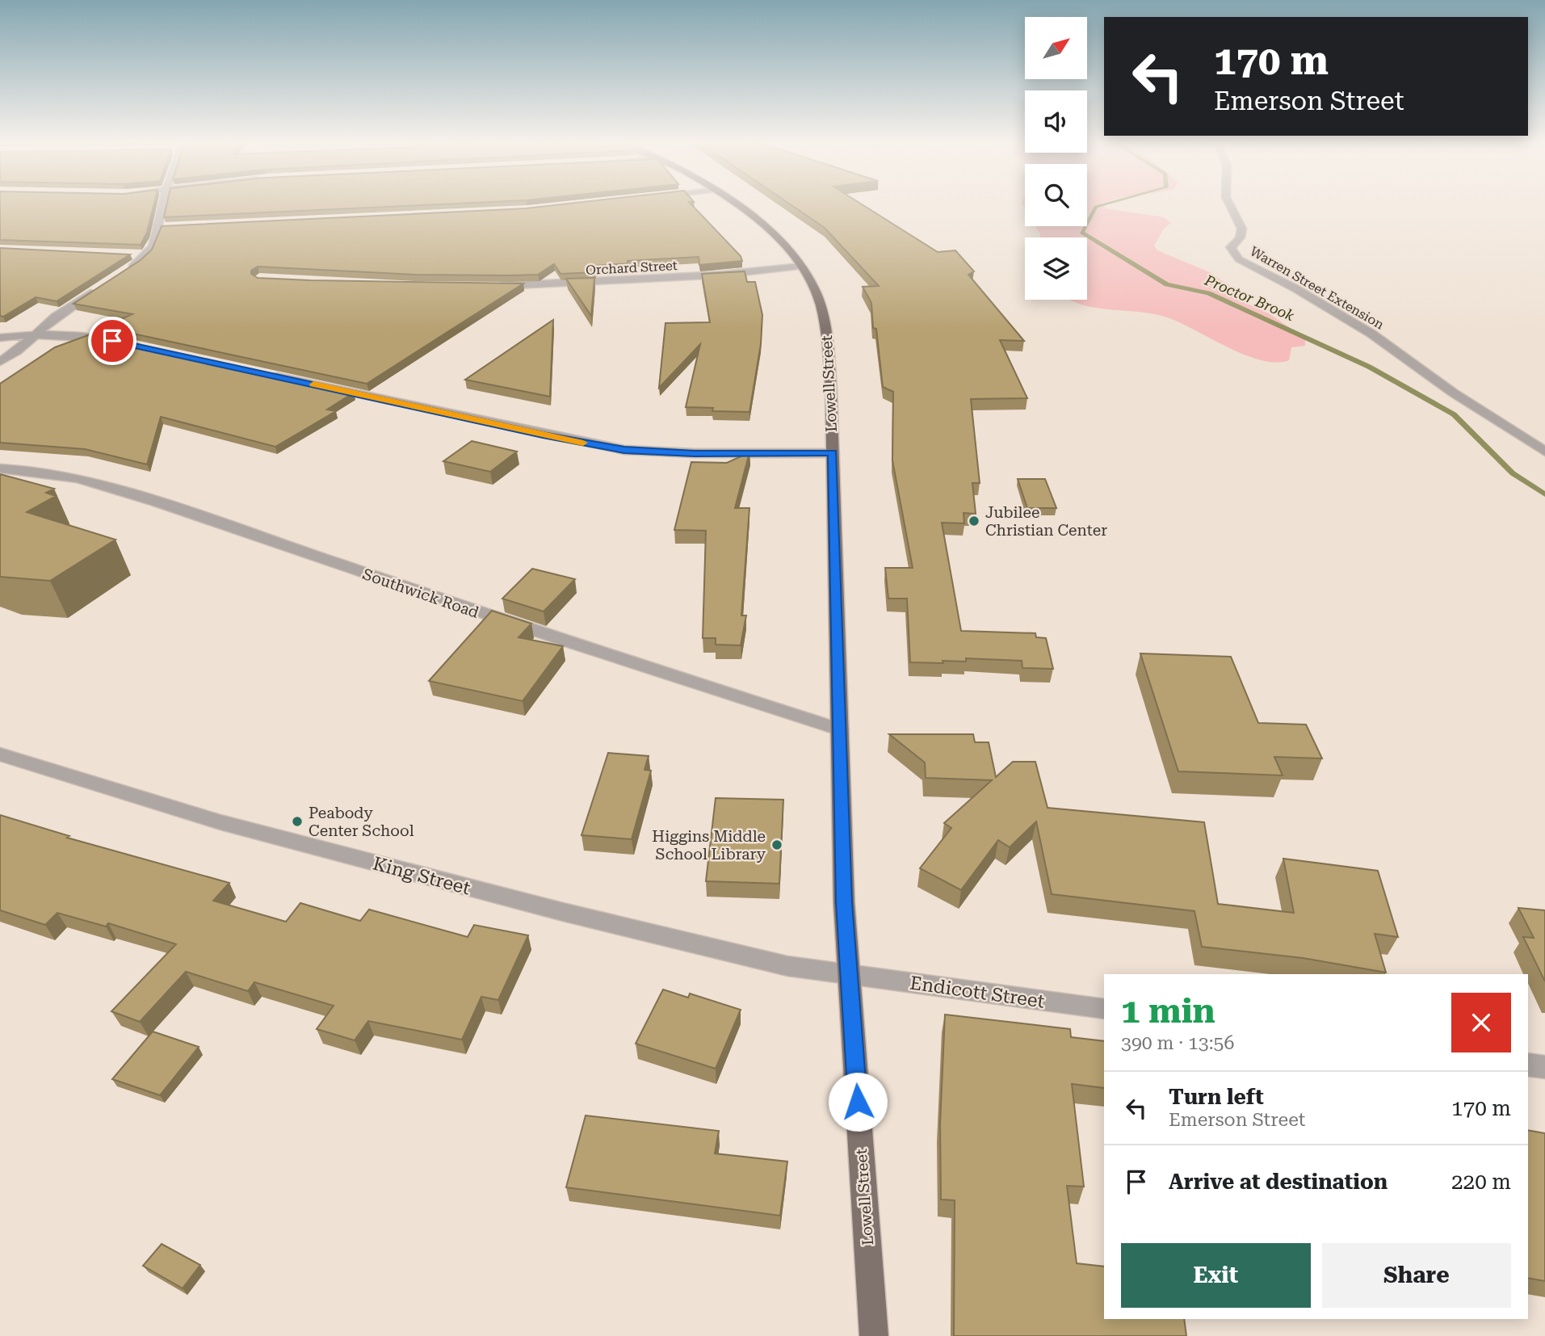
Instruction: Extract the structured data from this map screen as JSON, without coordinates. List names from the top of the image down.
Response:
{
  "streets": {
    "main road": ["Lowell Street"],
    "street": [
      "Orchard Street",
      "Warren Street Extension",
      "Southwick Road",
      "King Street",
      "Endicott Street"
    ]
  },
  "crossings": [
    ["Orchard Street", "Lowell Street"],
    ["Lowell Street", "Southwick Road"],
    ["Lowell Street", "King Street"],
    ["Lowell Street", "Endicott Street"],
    ["King Street", "Endicott Street"]
  ],
  "water": ["Proctor Brook"],
  "places": ["Jubilee Christian Center", "Peabody Center School", "Higgins Middle School Library"],
  "north": "top right",
  "page": {
    "turn": ["170 m", "Emerson Street"],
    "heading": ["1 min", "390 m · 13:56"],
    "list": [
      {
        "name": "Turn left",
        "note": "Emerson Street",
        "value": "170 m"
      },
      {
        "name": "Arrive at destination",
        "value": "220 m"
      }
    ],
    "buttons": ["Exit", "Share"]
  }
}
